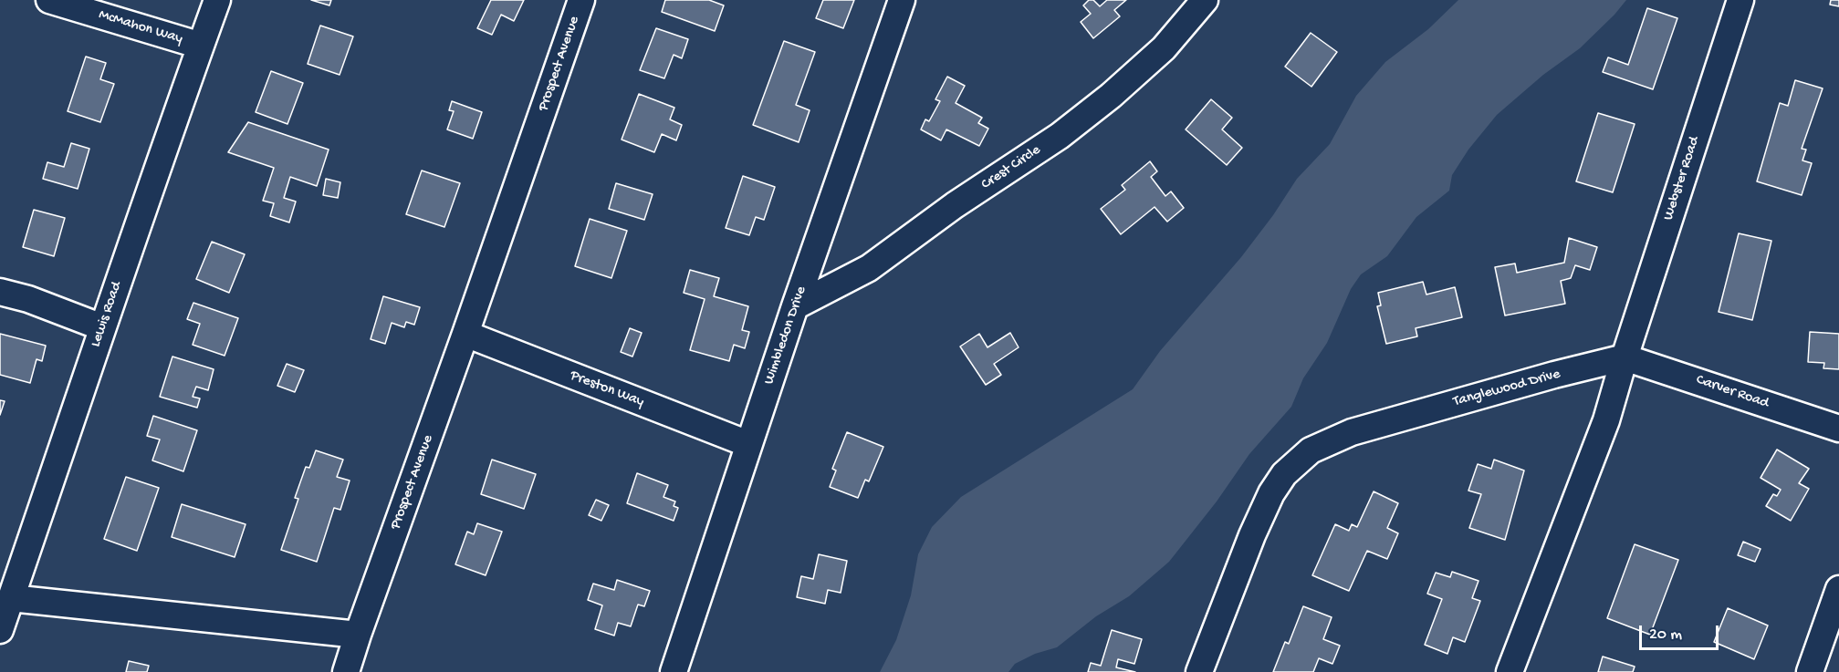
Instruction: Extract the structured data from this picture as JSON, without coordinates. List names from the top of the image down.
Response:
{
  "streets": {
    "street": [
      "McMahon Way",
      "Prospect Avenue",
      "Crest Circle",
      "Webster Road",
      "Lewis Road",
      "Wimbledon Drive",
      "Tanglewood Drive",
      "Preston Way",
      "Carver Road"
    ]
  },
  "crossings": [
    ["McMahon Way", "Lewis Road"],
    ["Prospect Avenue", "Preston Way"],
    ["Crest Circle", "Wimbledon Drive"],
    ["Webster Road", "Tanglewood Drive"],
    ["Webster Road", "Carver Road"],
    ["Wimbledon Drive", "Preston Way"],
    ["Tanglewood Drive", "Carver Road"]
  ],
  "scale_bar": "20 m"
}
